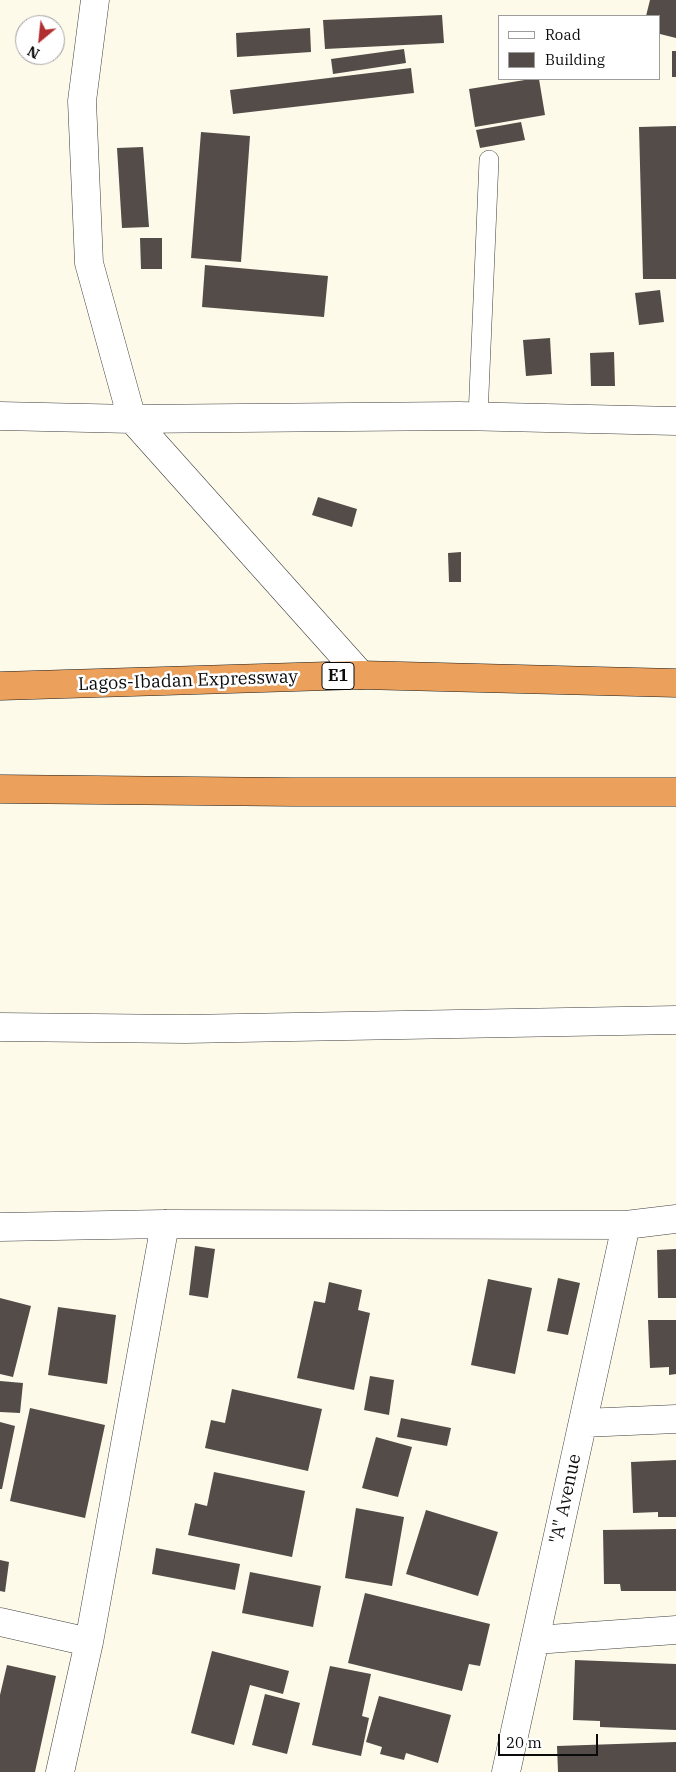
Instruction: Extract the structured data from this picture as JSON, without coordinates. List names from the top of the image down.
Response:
{
  "streets": {
    "highway": ["E1", "Lagos-Ibadan Expressway"],
    "street": ["\"A\" Avenue"]
  },
  "legend": ["Road", "Building"],
  "scale_bar": "20 m",
  "north": "bottom left"
}
